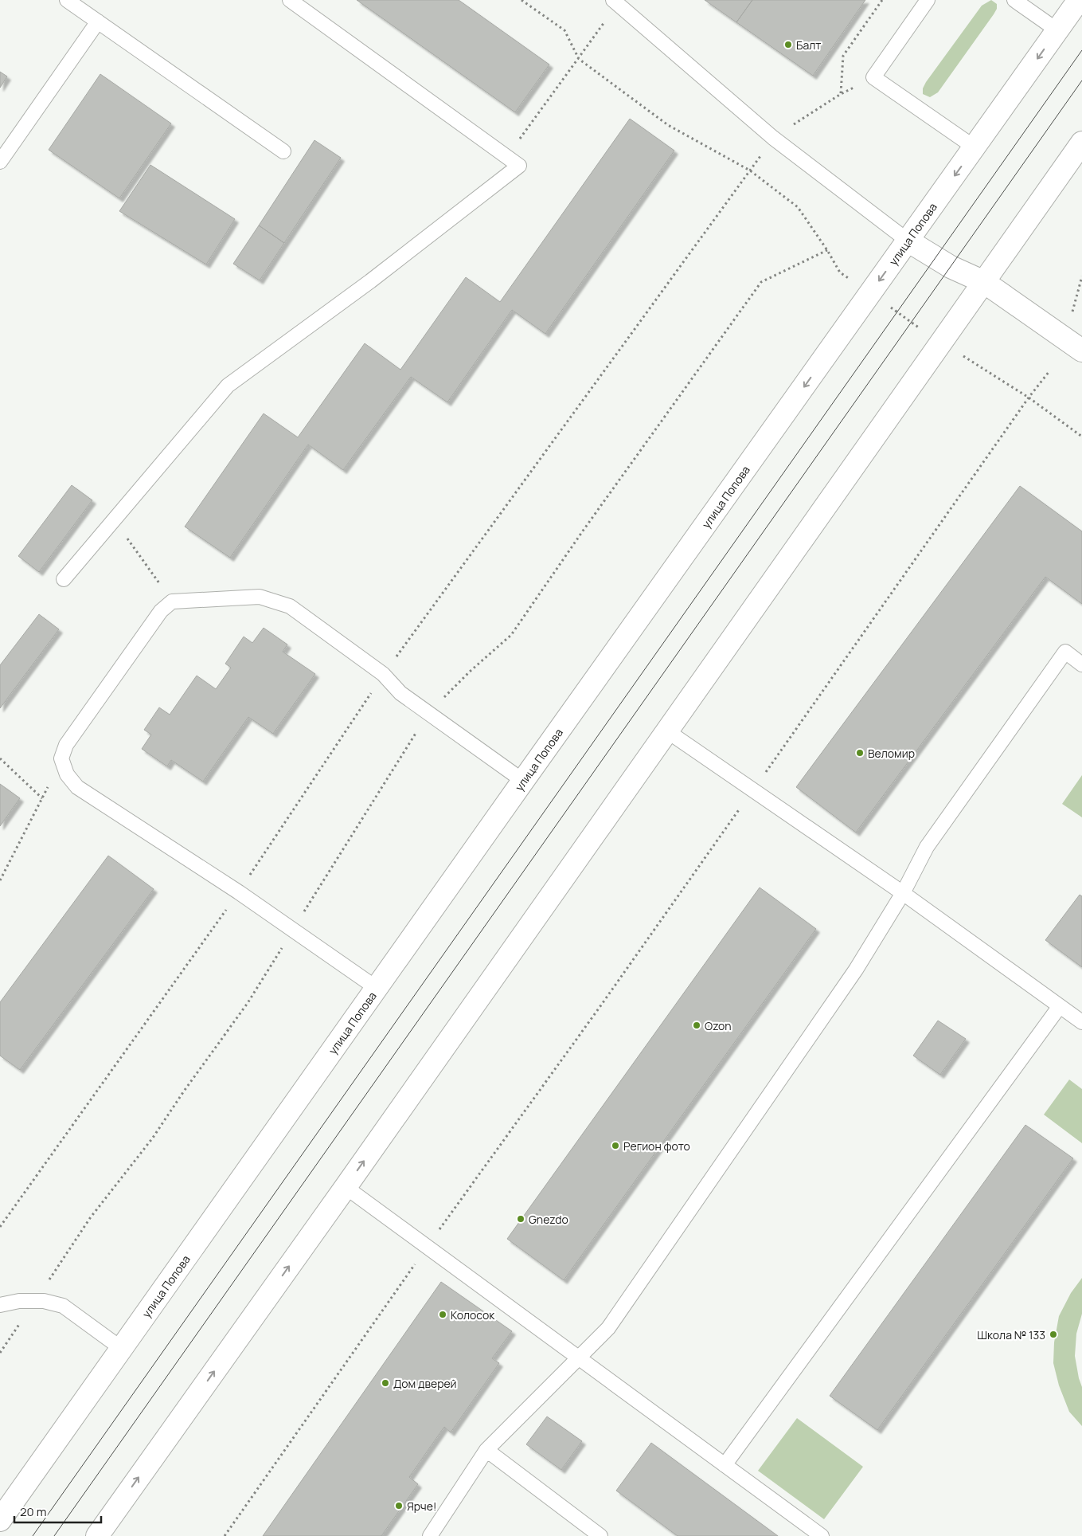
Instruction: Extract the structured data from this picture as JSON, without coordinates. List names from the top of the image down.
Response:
{
  "streets": {
    "main road": ["улица Попова"]
  },
  "places": [
    "Балт",
    "Веломир",
    "Ozon",
    "Регион фото",
    "Gnezdo",
    "Колосок",
    "Школа № 133",
    "Дом дверей",
    "Ярче!"
  ],
  "scale_bar": "20 m"
}
